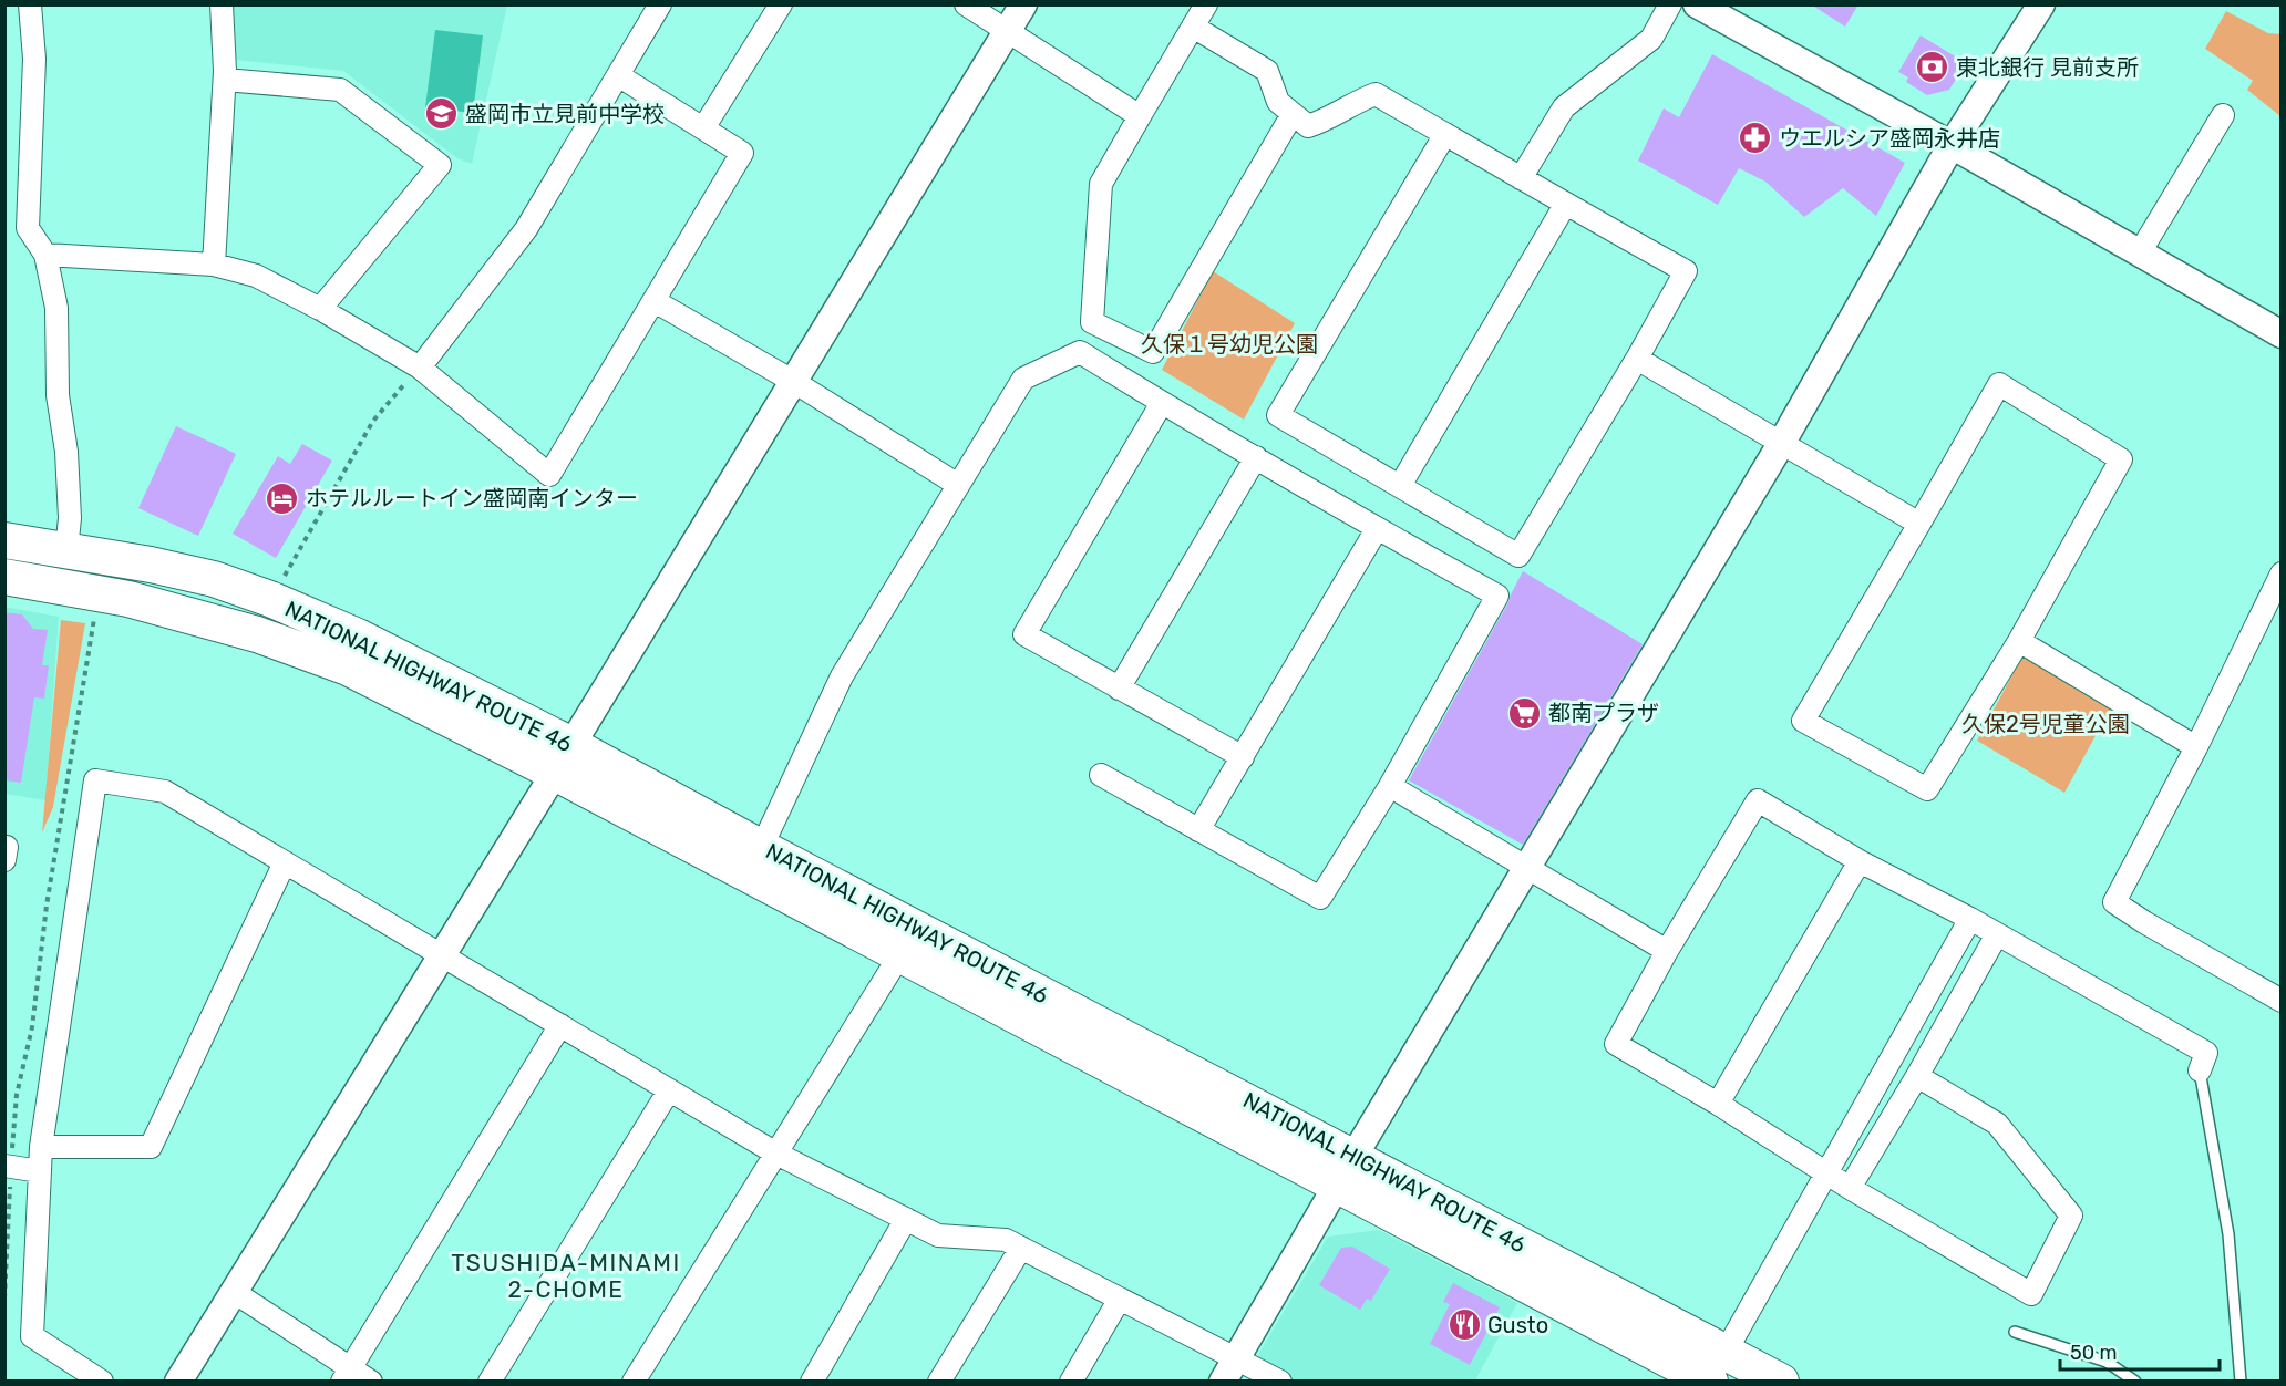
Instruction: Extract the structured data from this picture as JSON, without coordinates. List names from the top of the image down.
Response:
{
  "streets": {
    "highway": ["NATIONAL HIGHWAY ROUTE 46"]
  },
  "districts": ["TSUSHIDA-MINAMI 2-CHOME"],
  "parks": ["久保１号幼児公園", "久保2号児童公園"],
  "places": {
    "bank": ["東北銀行 見前支所"],
    "school or university": ["盛岡市立見前中学校"],
    "pharmacy": ["ウエルシア盛岡永井店"],
    "hotel": ["ホテルルートイン盛岡南インター"],
    "supermarket": ["都南プラザ"],
    "restaurant": ["Gusto"]
  },
  "scale_bar": "50 m"
}
